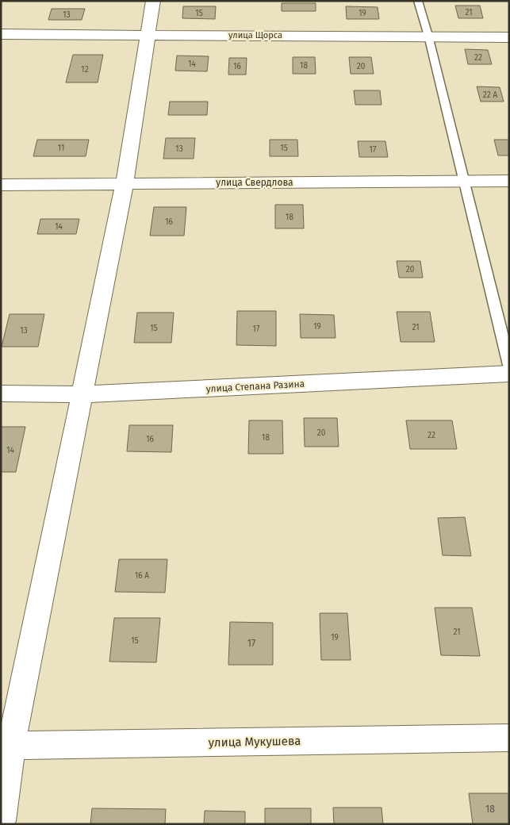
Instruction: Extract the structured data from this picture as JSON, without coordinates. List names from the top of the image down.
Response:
{
  "streets": {
    "street": [
      "улица Щорса",
      "улица Свердлова",
      "улица Степана Разина",
      "улица Мукушева"
    ]
  },
  "house_numbers": [
    "21",
    "15",
    "19",
    "13",
    "22",
    "14",
    "18",
    "16",
    "20",
    "12",
    "22 А",
    "11",
    "15",
    "13",
    "17",
    "18",
    "16",
    "14",
    "20",
    "19",
    "21",
    "15",
    "17",
    "13",
    "20",
    "22",
    "18",
    "16",
    "14",
    "16 А",
    "21",
    "19",
    "15",
    "17",
    "18"
  ]
}
